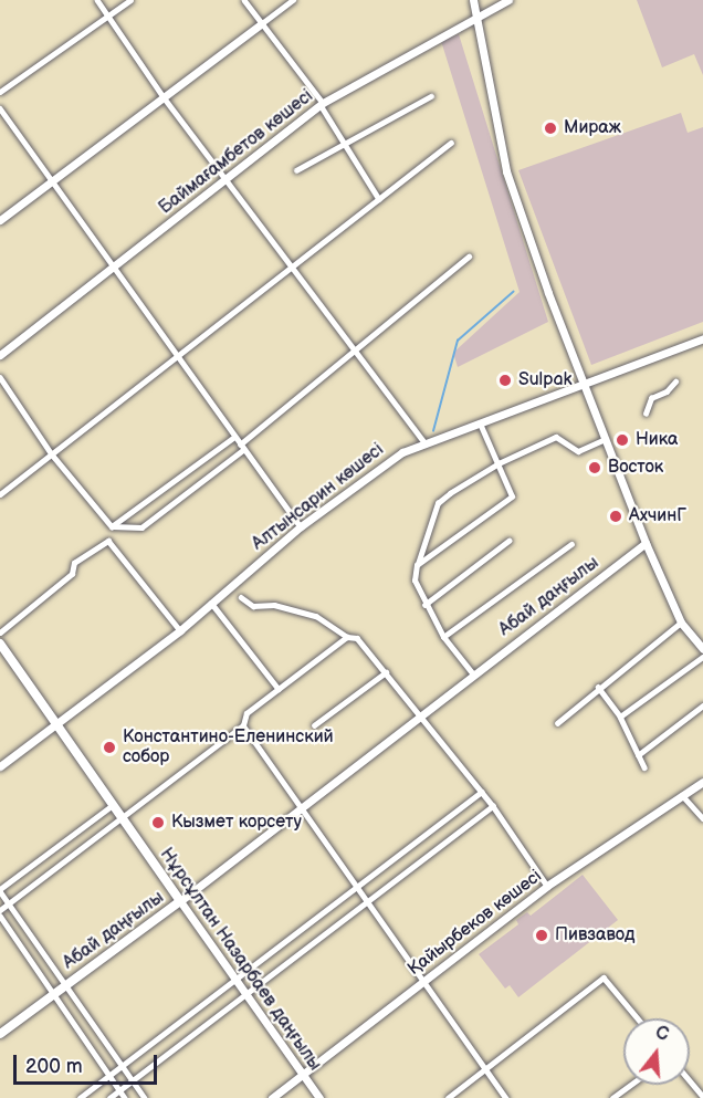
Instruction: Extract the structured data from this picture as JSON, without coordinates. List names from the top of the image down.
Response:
{
  "streets": {
    "main road": ["Абай даңғылы", "Нұрсұлтан Назарбаев даңғылы"],
    "street": ["Баймағамбетов көшесі", "Алтынсарин көшесі", "Қайырбеков көшесі"]
  },
  "crossings": [
    ["Алтынсарин көшесі", "Нұрсұлтан Назарбаев даңғылы"],
    ["Абай даңғылы", "Нұрсұлтан Назарбаев даңғылы"],
    ["Қайырбеков көшесі", "Нұрсұлтан Назарбаев даңғылы"]
  ],
  "places": [
    "Мираж",
    "Sulpak",
    "Ника",
    "Восток",
    "АхчинГ",
    "Константино-Еленинский собор",
    "Кызмет корсету",
    "Пивзавод"
  ],
  "scale_bar": "200 m",
  "north": "top"
}
